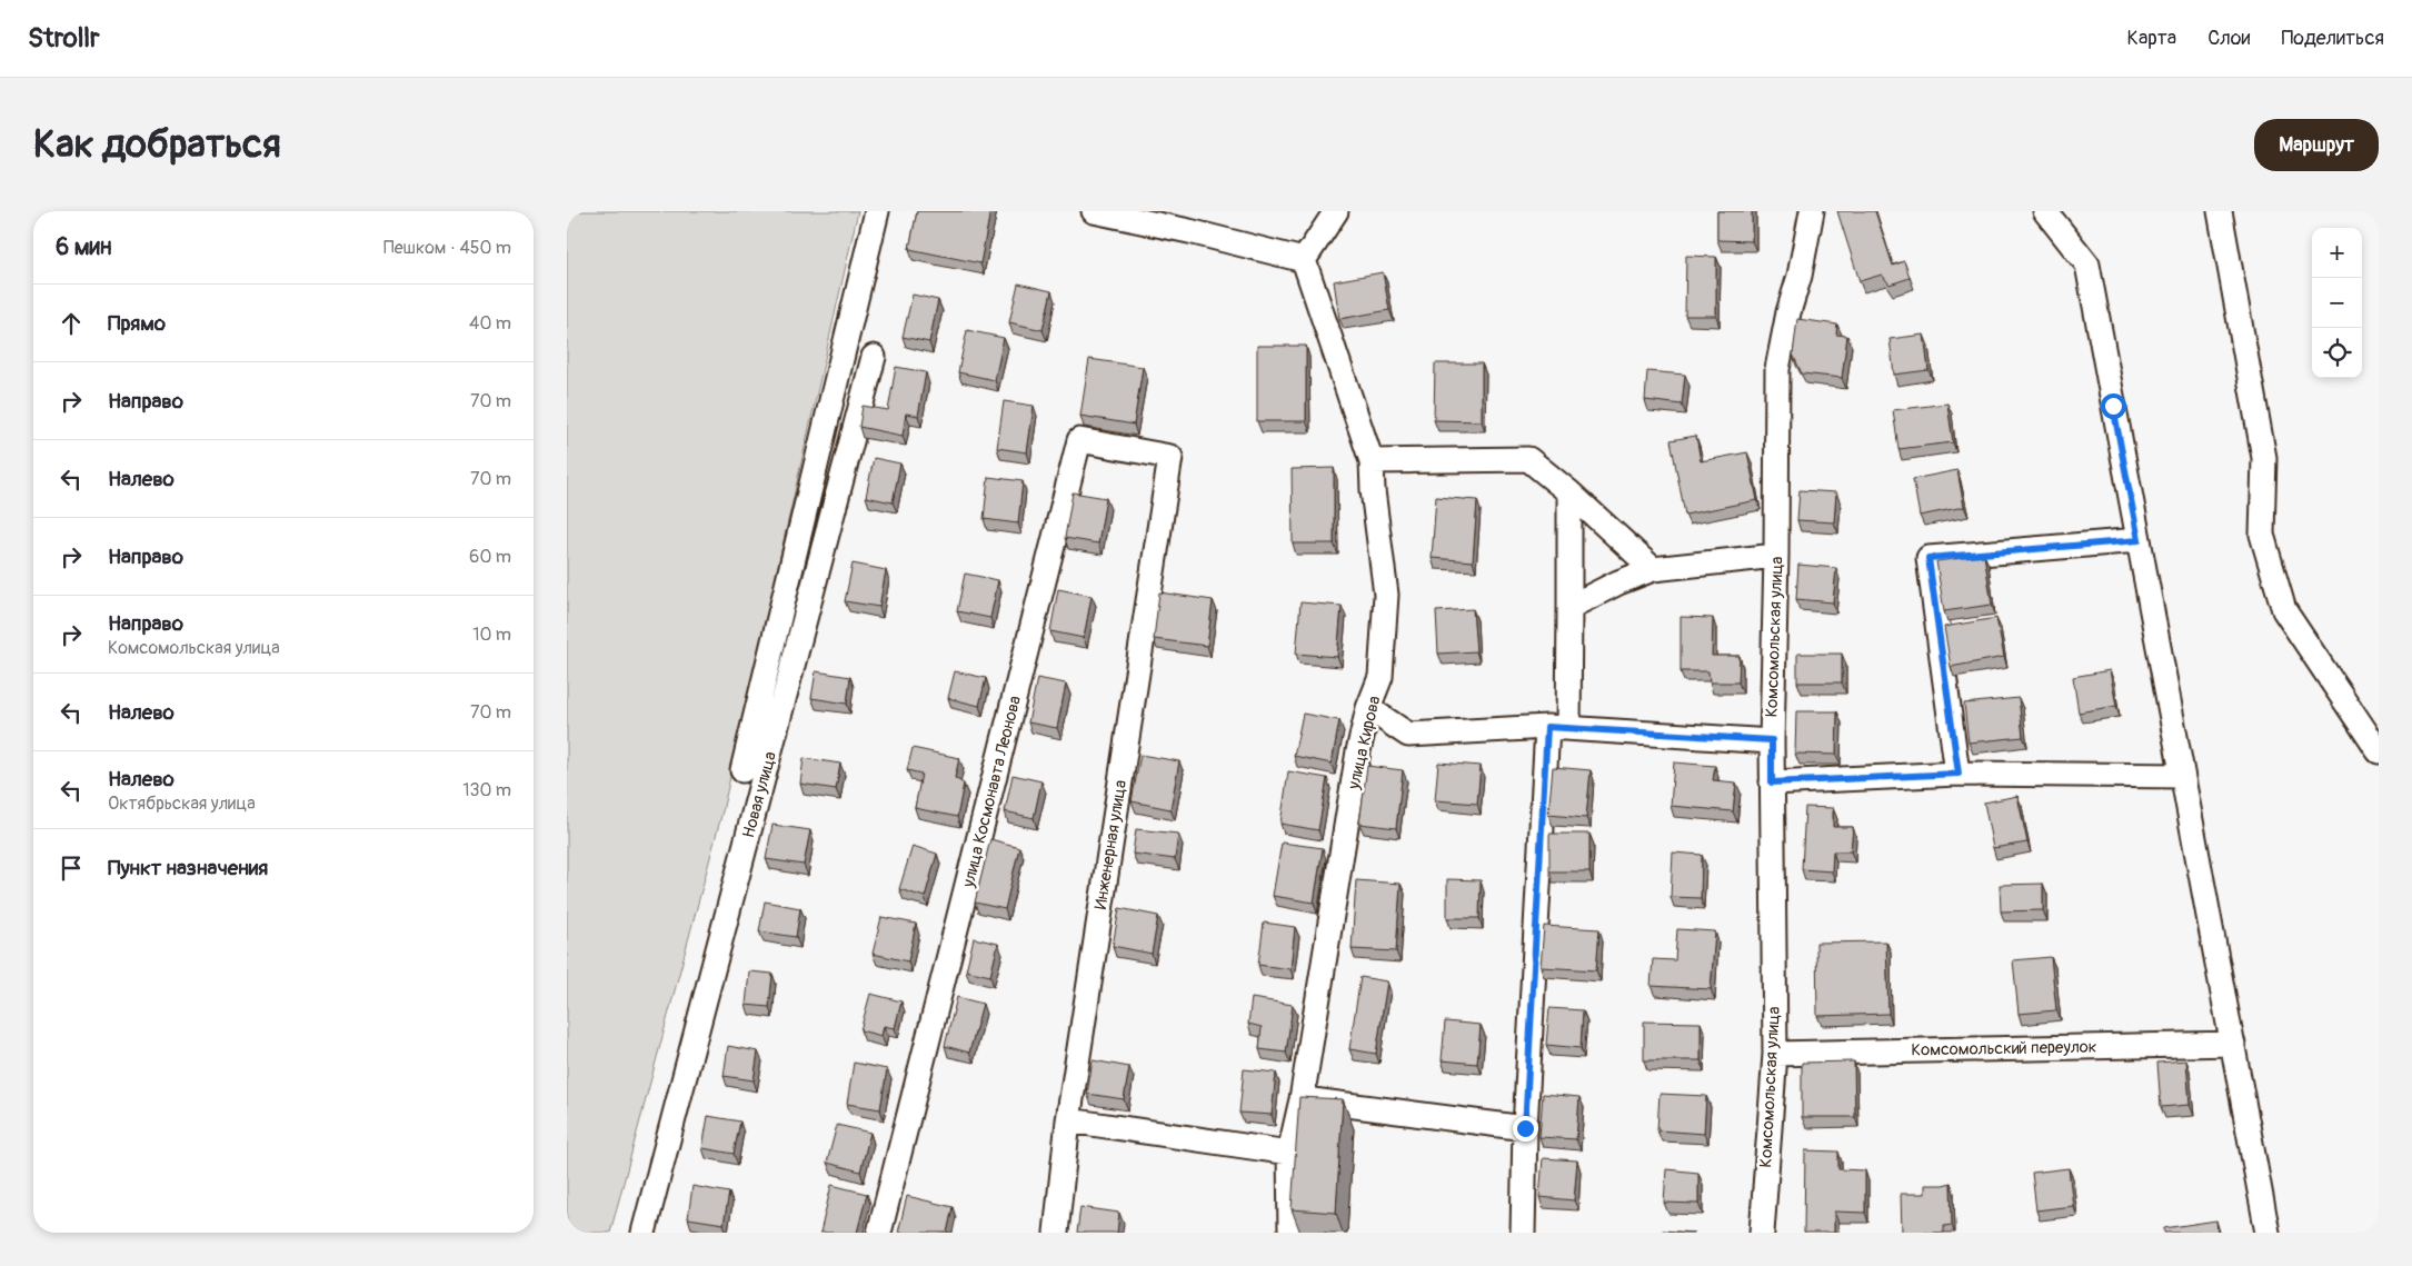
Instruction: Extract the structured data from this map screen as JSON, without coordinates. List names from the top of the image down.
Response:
{
  "streets": {
    "street": [
      "Комсомольская улица",
      "улица Кирова",
      "улица Космонавта Леонова",
      "Новая улица",
      "Инженерная улица",
      "Комсомольский переулок"
    ]
  },
  "crossings": [
    ["Комсомольская улица", "Комсомольский переулок"],
    ["улица Космонавта Леонова", "Инженерная улица"]
  ],
  "page": {
    "header": "Strollr",
    "nav": ["Карта", "Слои", "Поделиться"],
    "buttons": "Маршрут",
    "title": "Как добраться",
    "heading": ["6 мин", "Пешком · 450 m"],
    "map_buttons": ["+", "−"],
    "list": [
      ["Прямо", "40 m"],
      ["Направо", "70 m"],
      ["Налево", "70 m"],
      ["Направо", "60 m"],
      ["Направо", "Комсомольская улица", "10 m"],
      ["Налево", "70 m"],
      ["Налево", "Октябрьская улица", "130 m"],
      "Пункт назначения"
    ]
  }
}
